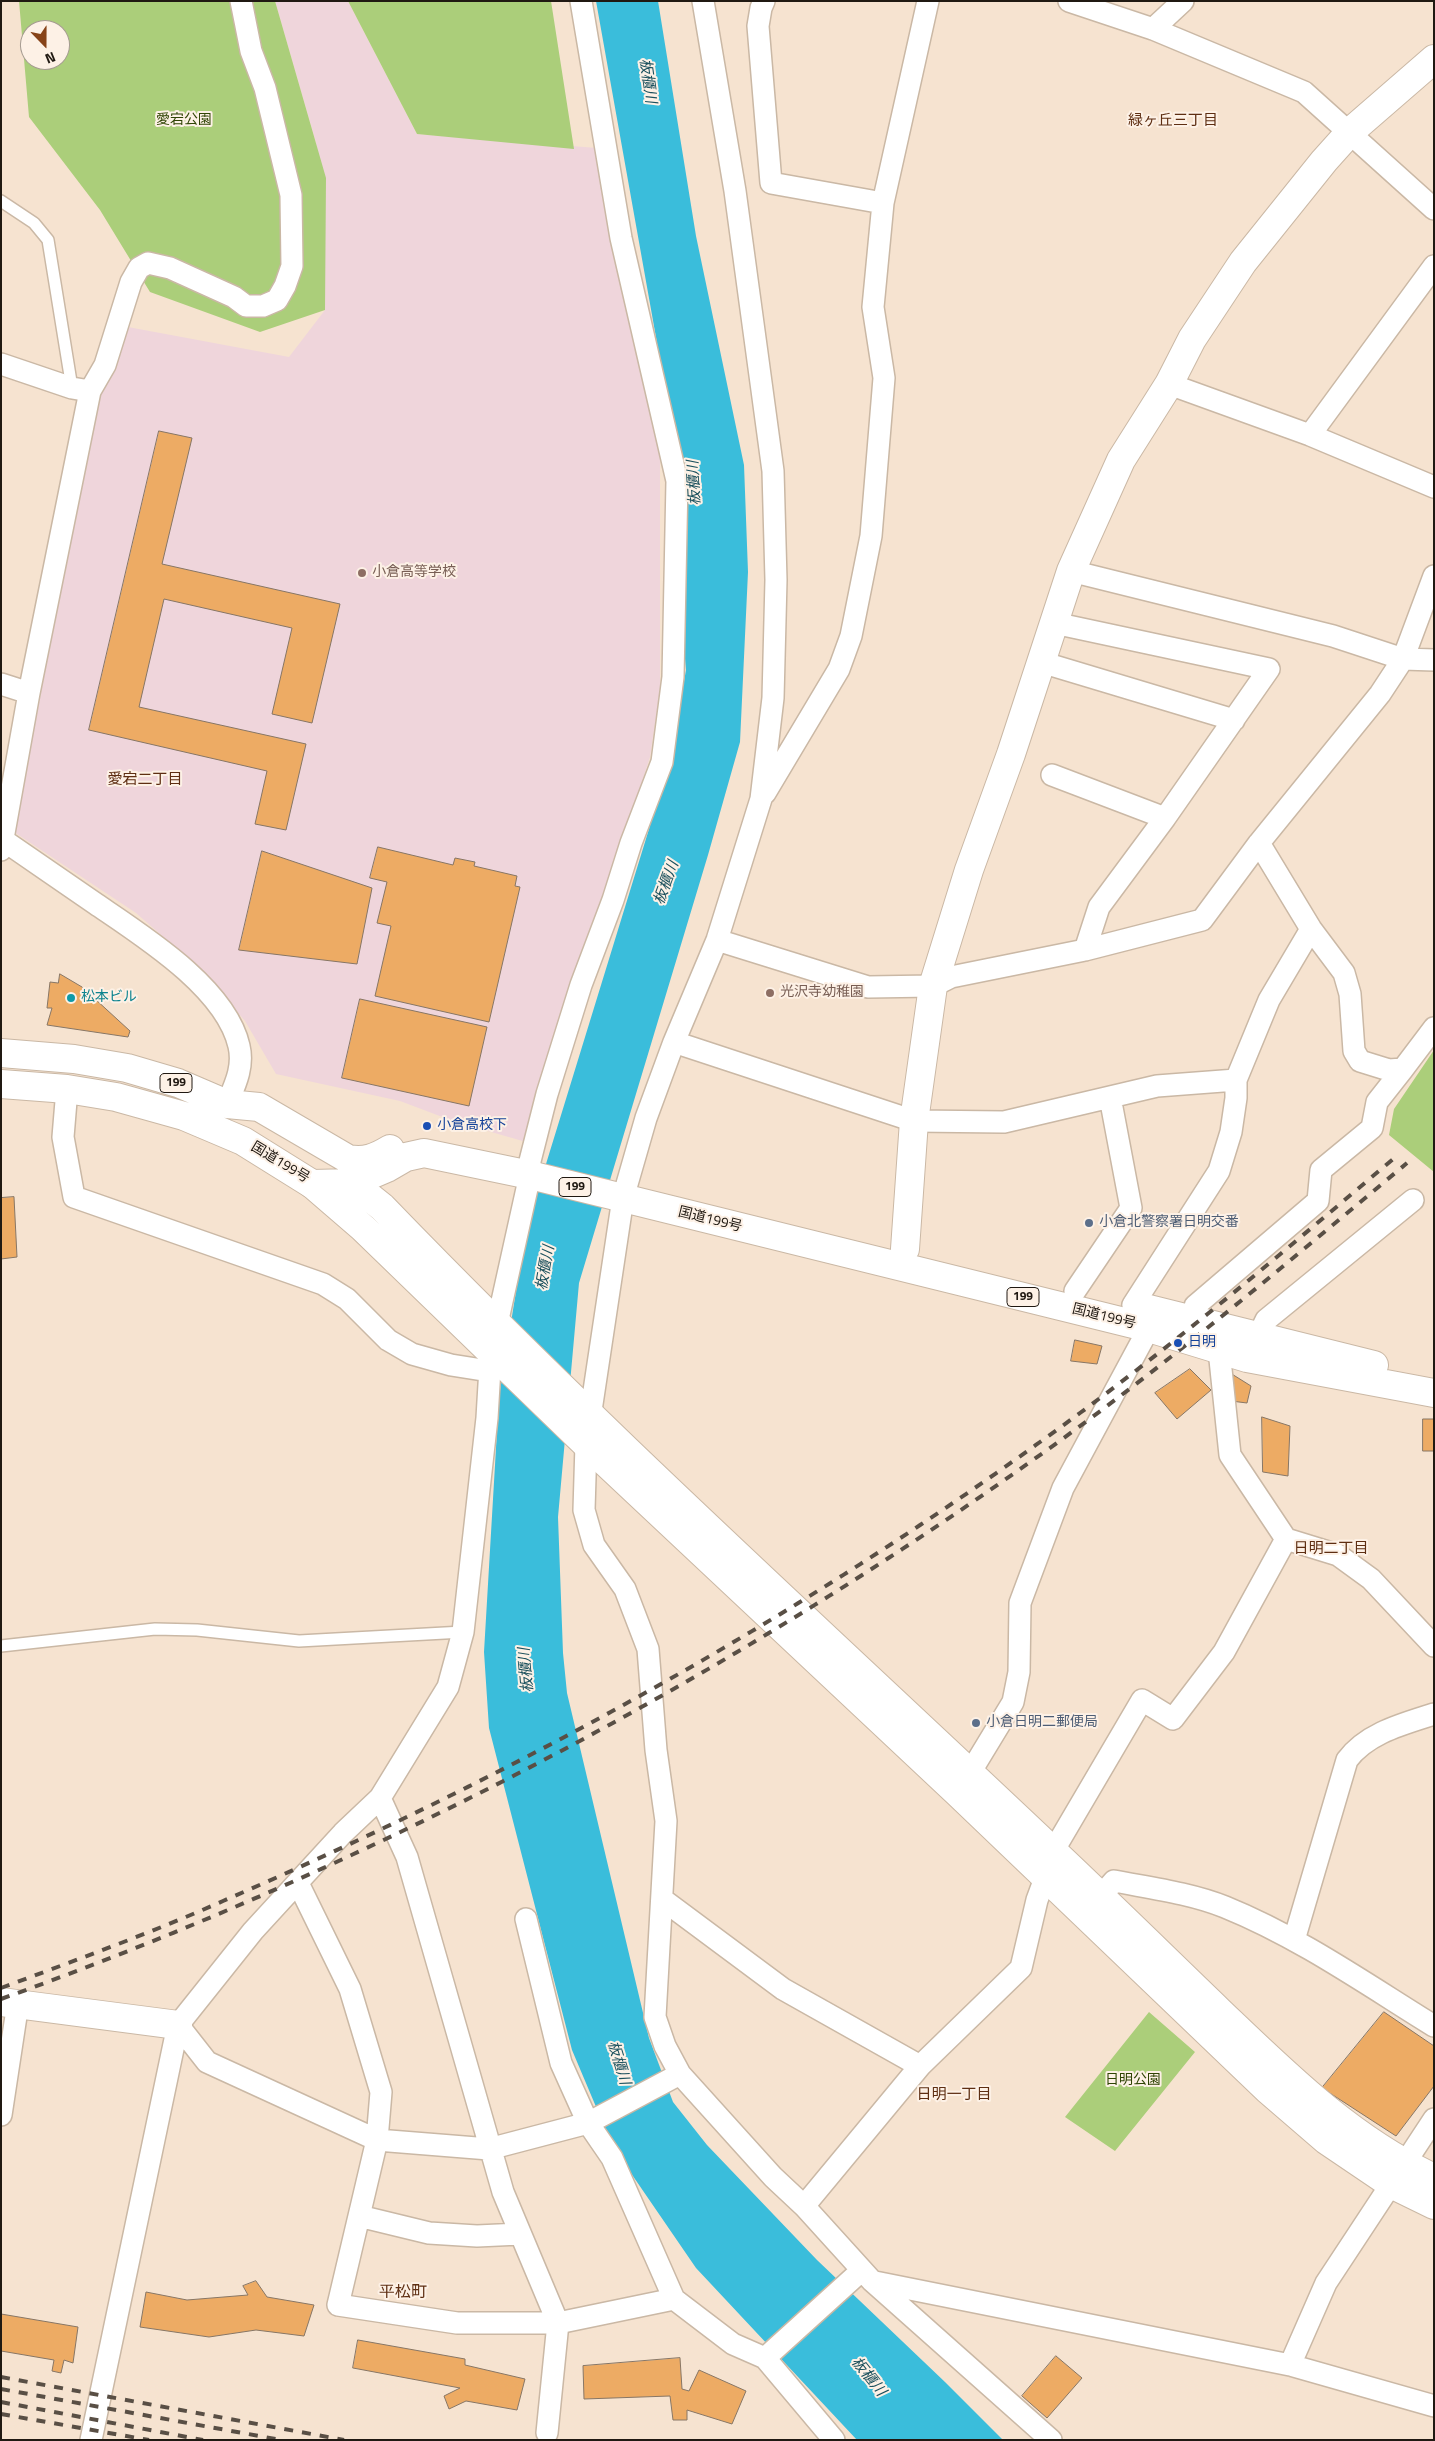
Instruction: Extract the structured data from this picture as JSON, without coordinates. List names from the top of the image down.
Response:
{
  "streets": {
    "main road": ["199", "国道199号"]
  },
  "districts": [
    "緑ヶ丘三丁目",
    "愛宕二丁目",
    "日明二丁目",
    "日明一丁目",
    "平松町"
  ],
  "water": ["板櫃川"],
  "parks": ["愛宕公園", "日明公園"],
  "places": [
    "小倉高等学校",
    "光沢寺幼稚園",
    "松本ビル",
    "小倉高校下",
    "小倉北警察署日明交番",
    "日明",
    "小倉日明二郵便局"
  ],
  "north": "bottom"
}
